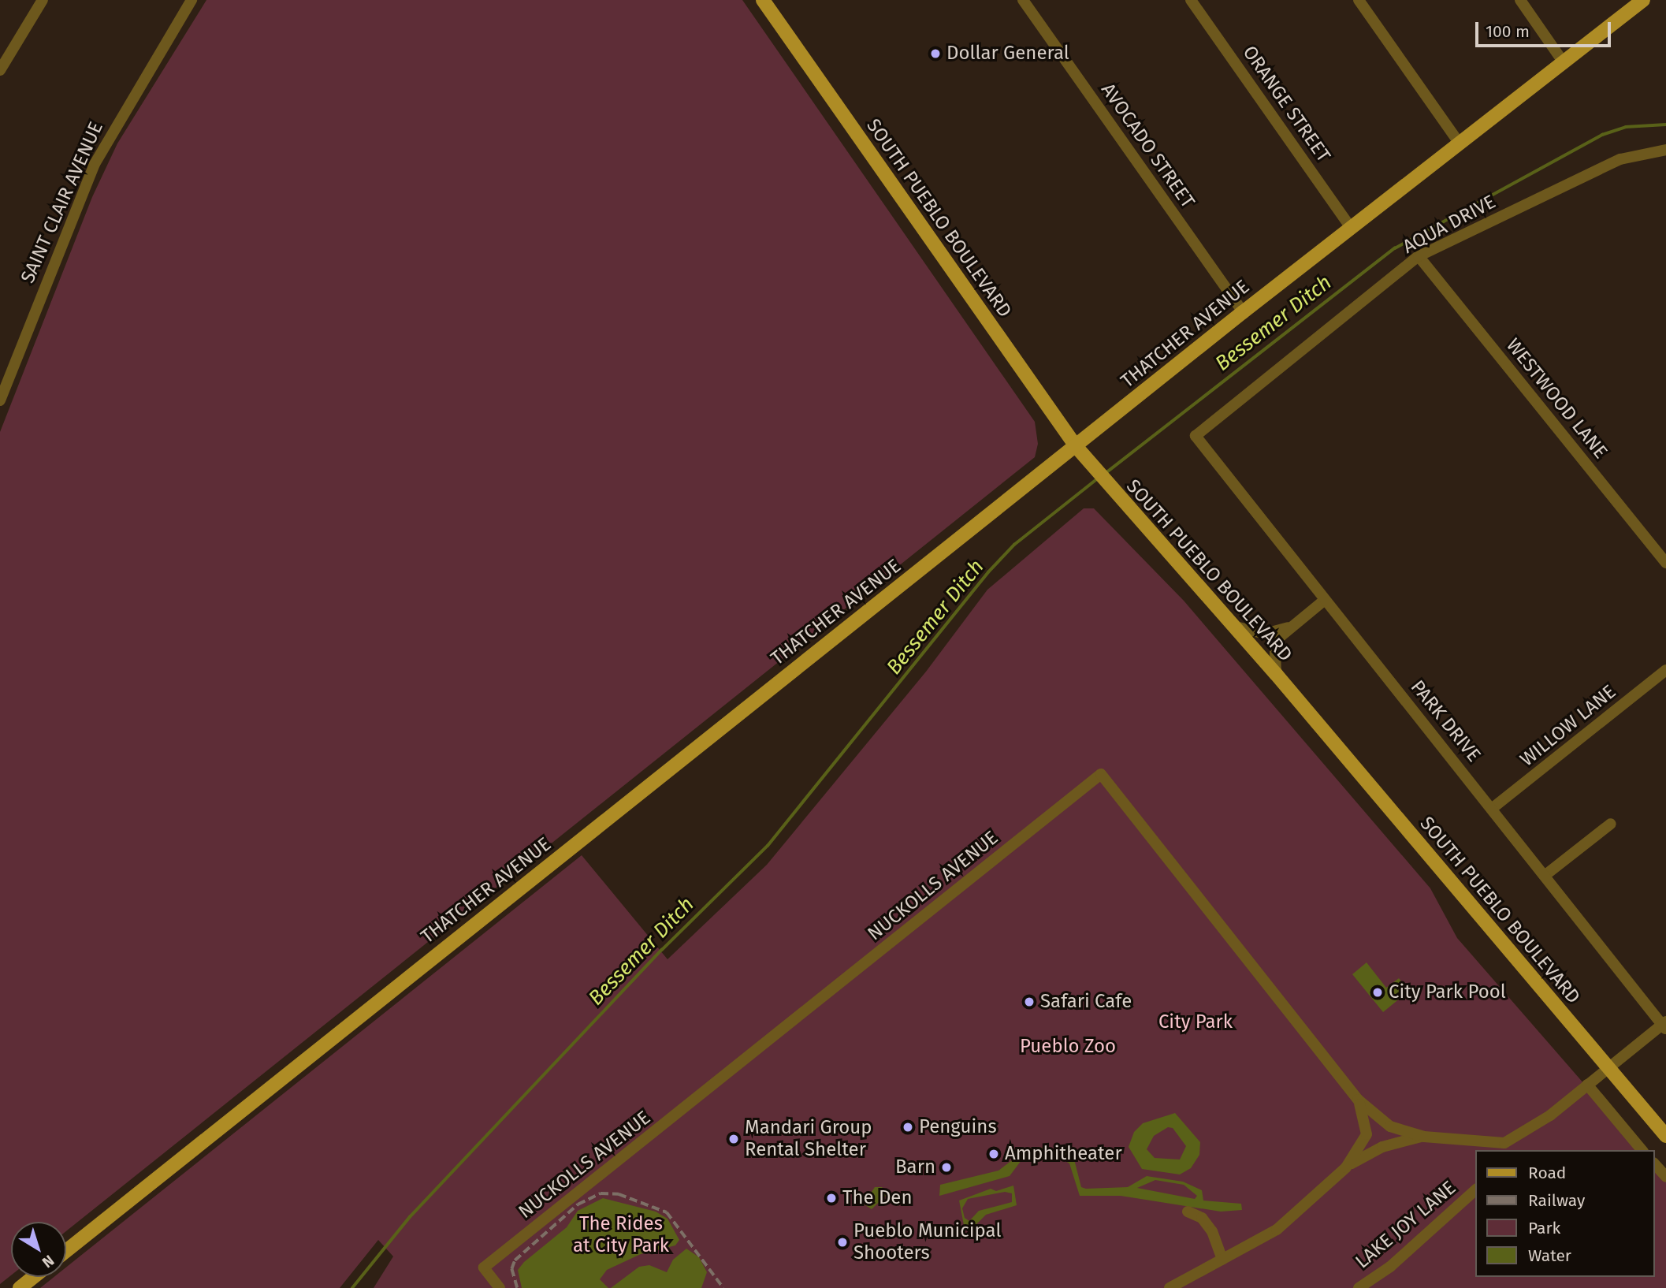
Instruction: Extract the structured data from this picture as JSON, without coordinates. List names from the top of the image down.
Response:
{
  "streets": {
    "main road": ["SOUTH PUEBLO BOULEVARD", "THATCHER AVENUE"],
    "street": [
      "ORANGE STREET",
      "AVOCADO STREET",
      "SAINT CLAIR AVENUE",
      "AQUA DRIVE",
      "WESTWOOD LANE",
      "PARK DRIVE",
      "WILLOW LANE",
      "NUCKOLLS AVENUE",
      "LAKE JOY LANE"
    ]
  },
  "crossings": [
    ["ORANGE STREET", "THATCHER AVENUE"],
    ["AVOCADO STREET", "THATCHER AVENUE"],
    ["SOUTH PUEBLO BOULEVARD", "THATCHER AVENUE"],
    ["AQUA DRIVE", "WESTWOOD LANE"],
    ["AQUA DRIVE", "PARK DRIVE"],
    ["PARK DRIVE", "WILLOW LANE"]
  ],
  "water": ["Bessemer Ditch"],
  "parks": ["City Park", "Pueblo Zoo", "The Rides at City Park"],
  "places": [
    "Dollar General",
    "City Park Pool",
    "Safari Cafe",
    "Penguins",
    "Mandari Group Rental Shelter",
    "Amphitheater",
    "Barn",
    "The Den",
    "Pueblo Municipal Shooters"
  ],
  "legend": [
    "Road",
    "Railway",
    "Park",
    "Water"
  ],
  "scale_bar": "100 m",
  "north": "bottom right"
}
